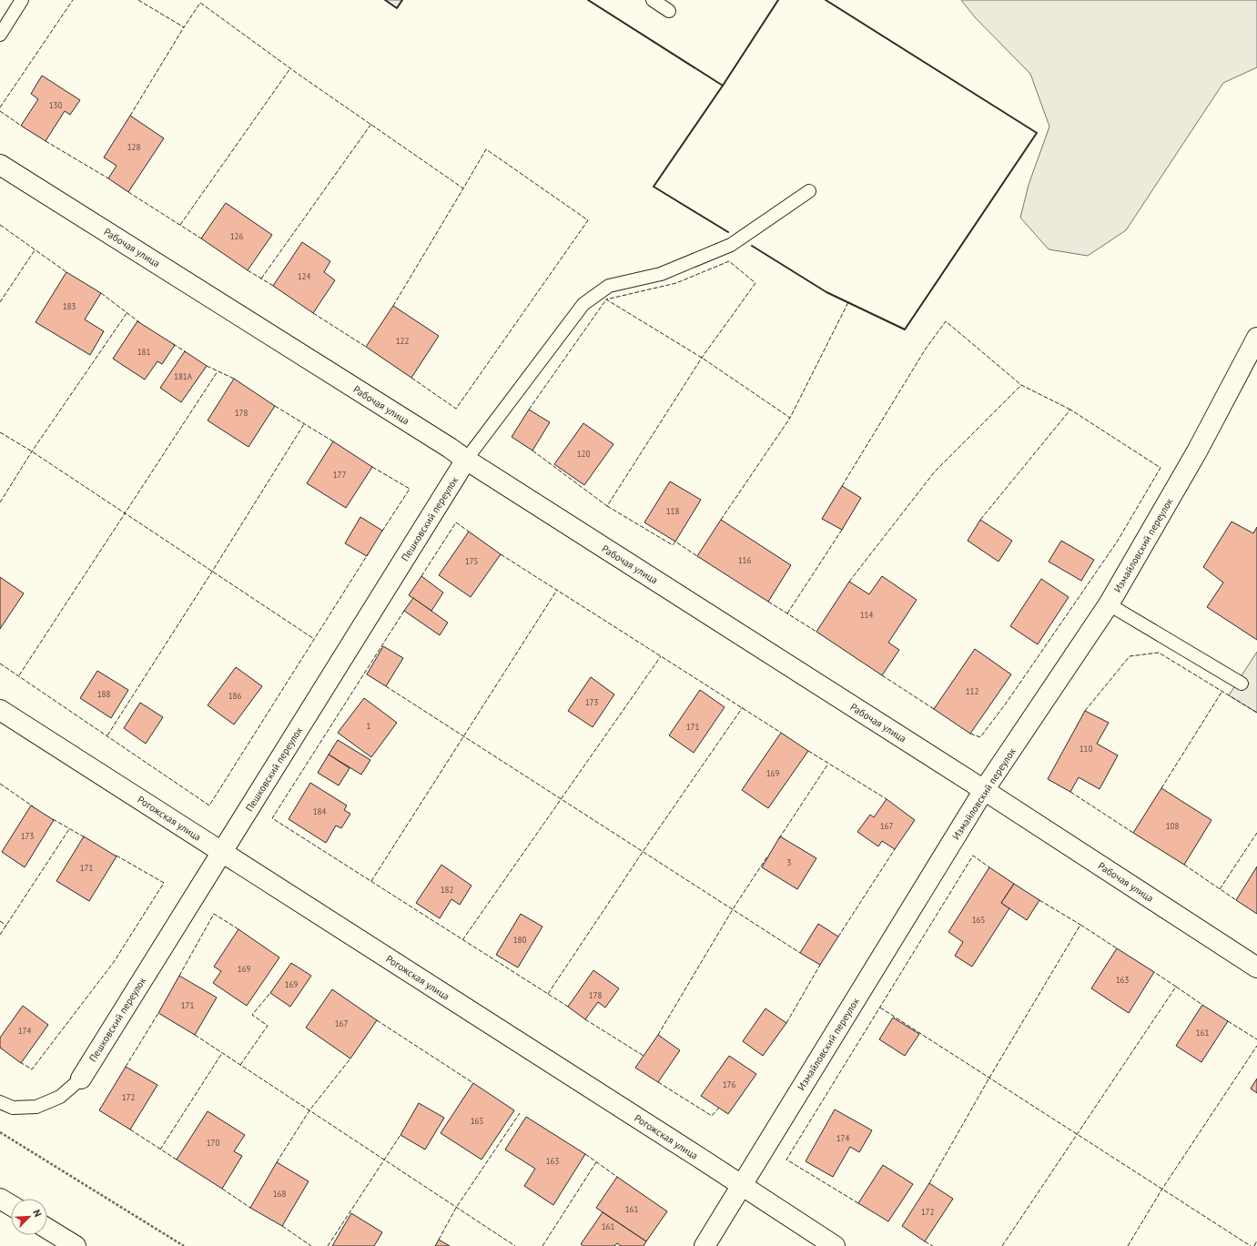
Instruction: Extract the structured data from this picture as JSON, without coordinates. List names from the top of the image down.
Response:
{
  "streets": {
    "street": [
      "Рабочая улица",
      "Пешковский переулок",
      "Измайловский переулок",
      "Рогожская улица"
    ]
  },
  "crossings": [
    ["Рабочая улица", "Пешковский переулок"],
    ["Рабочая улица", "Измайловский переулок"],
    ["Пешковский переулок", "Рогожская улица"],
    ["Измайловский переулок", "Рогожская улица"]
  ],
  "house_numbers": [
    "130",
    "128",
    "126",
    "124",
    "183",
    "122",
    "181",
    "181А",
    "178",
    "120",
    "177",
    "118",
    "116",
    "175",
    "114",
    "112",
    "188",
    "186",
    "173",
    "1",
    "171",
    "110",
    "169",
    "184",
    "167",
    "108",
    "173",
    "3",
    "171",
    "182",
    "165",
    "180",
    "169",
    "163",
    "169",
    "178",
    "171",
    "167",
    "174",
    "161",
    "176",
    "172",
    "165",
    "174",
    "170",
    "163",
    "168",
    "161",
    "172",
    "161"
  ],
  "north": "top right"
}
